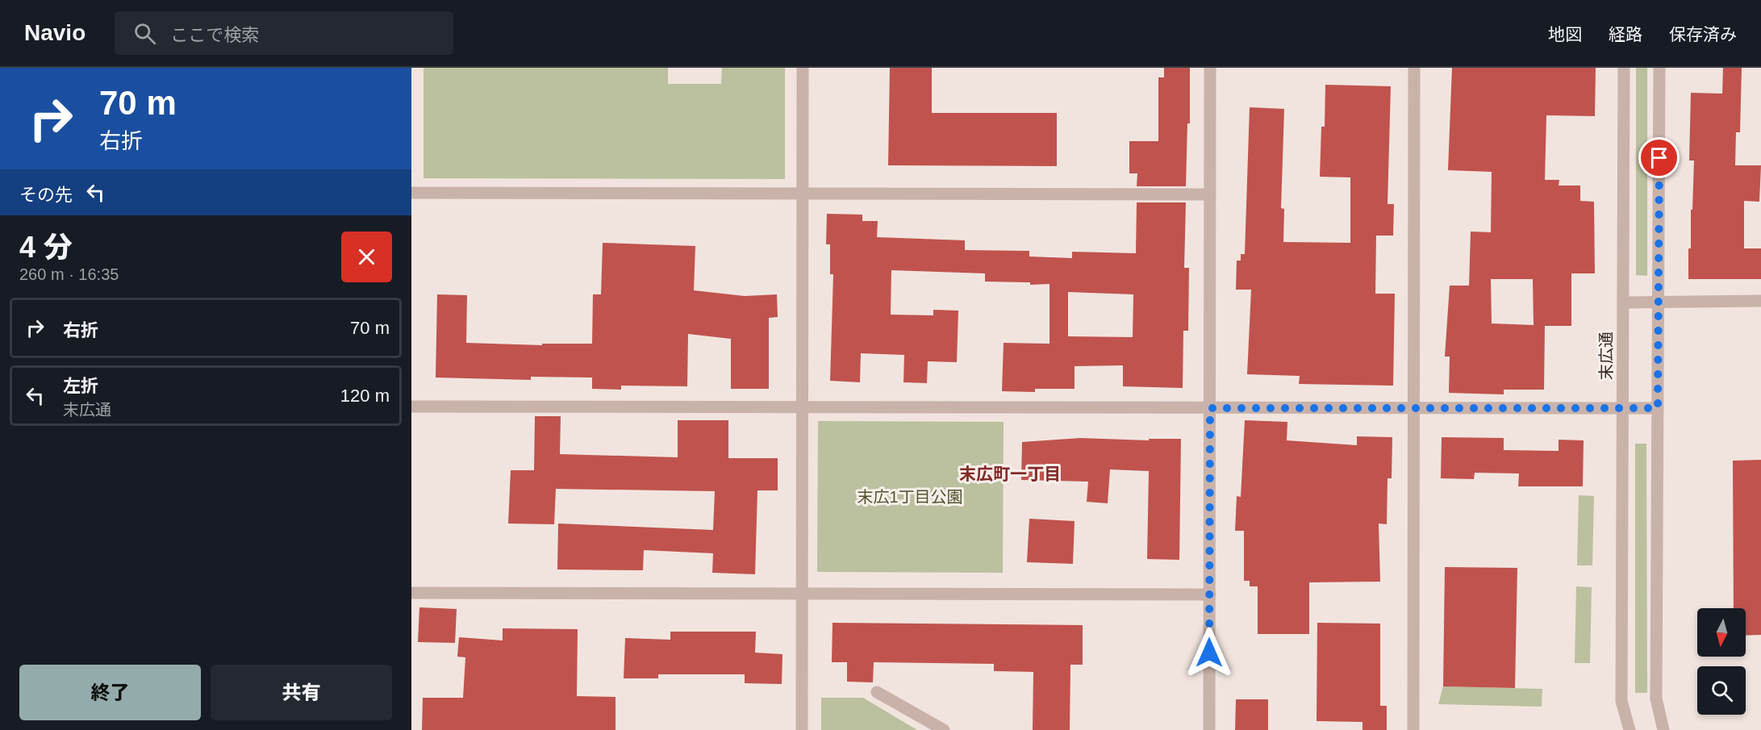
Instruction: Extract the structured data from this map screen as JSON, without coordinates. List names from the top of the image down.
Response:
{
  "streets": {
    "street": ["末広通"]
  },
  "districts": ["末広町一丁目"],
  "parks": ["末広1丁目公園"],
  "north": "bottom",
  "page": {
    "header": "Navio",
    "search": "ここで検索",
    "nav": ["地図", "経路", "保存済み"],
    "turn": ["70 m", "右折"],
    "then": "その先",
    "heading": ["4 分", "260 m · 16:35"],
    "list": [
      {
        "name": "右折",
        "value": "70 m"
      },
      {
        "name": "左折",
        "note": "末広通",
        "value": "120 m"
      }
    ],
    "buttons": ["終了", "共有"]
  }
}
